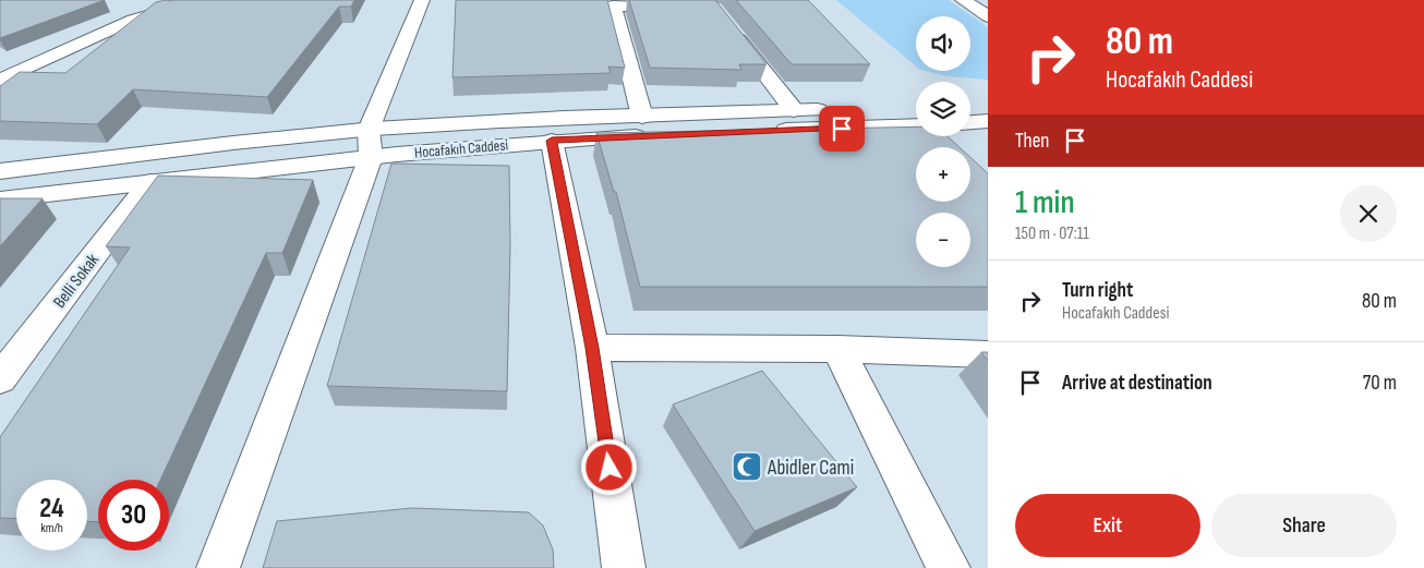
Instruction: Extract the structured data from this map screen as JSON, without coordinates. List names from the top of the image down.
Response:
{
  "streets": {
    "street": ["Hocafakıh Caddesi", "Belli Sokak"]
  },
  "crossings": [
    ["Hocafakıh Caddesi", "Belli Sokak"]
  ],
  "places": {
    "mosque": ["Abidler Cami"]
  },
  "page": {
    "turn": ["80 m", "Hocafakıh Caddesi"],
    "map_buttons": ["+", "−"],
    "then": "Then",
    "heading": ["1 min", "150 m · 07:11"],
    "list": [
      {
        "name": "Turn right",
        "note": "Hocafakıh Caddesi",
        "value": "80 m"
      },
      {
        "name": "Arrive at destination",
        "value": "70 m"
      }
    ],
    "speed": "24 km/h",
    "limit": "30",
    "buttons": ["Exit", "Share"]
  }
}
